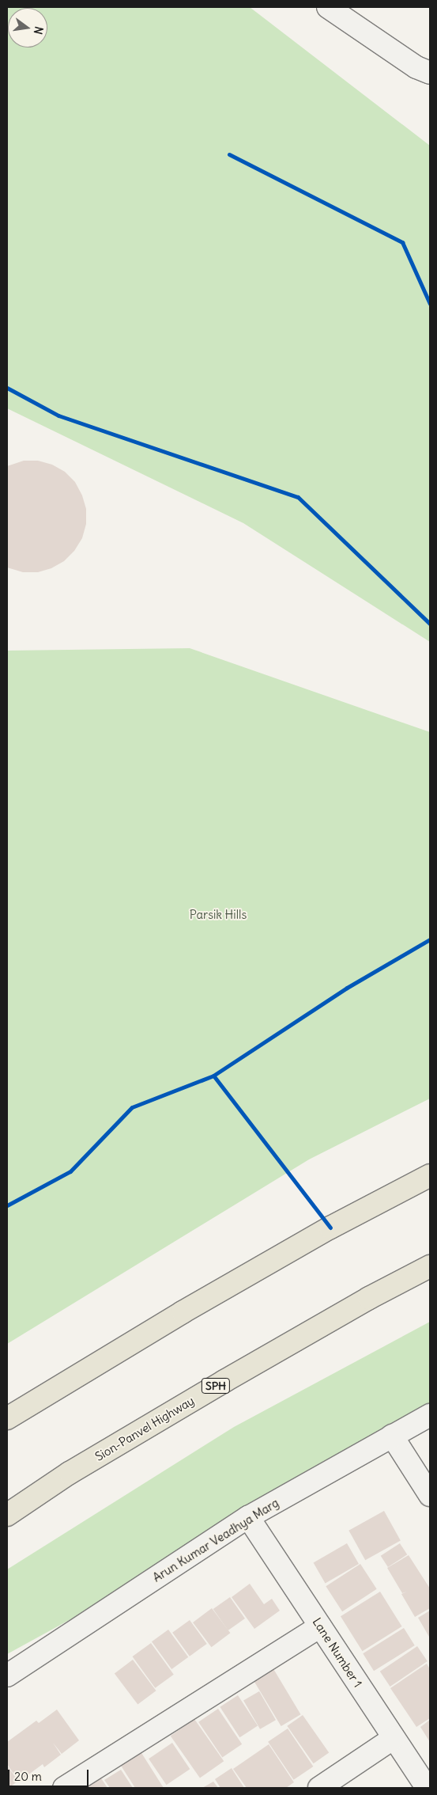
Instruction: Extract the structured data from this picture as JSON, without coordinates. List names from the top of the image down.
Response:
{
  "streets": {
    "highway": ["SPH", "Sion-Panvel Highway"],
    "street": ["Arun Kumar Veadhya Marg", "Lane Number 1"]
  },
  "crossings": [
    ["Arun Kumar Veadhya Marg", "Lane Number 1"]
  ],
  "parks": ["Parsik Hills"],
  "scale_bar": "20 m",
  "north": "right"
}
